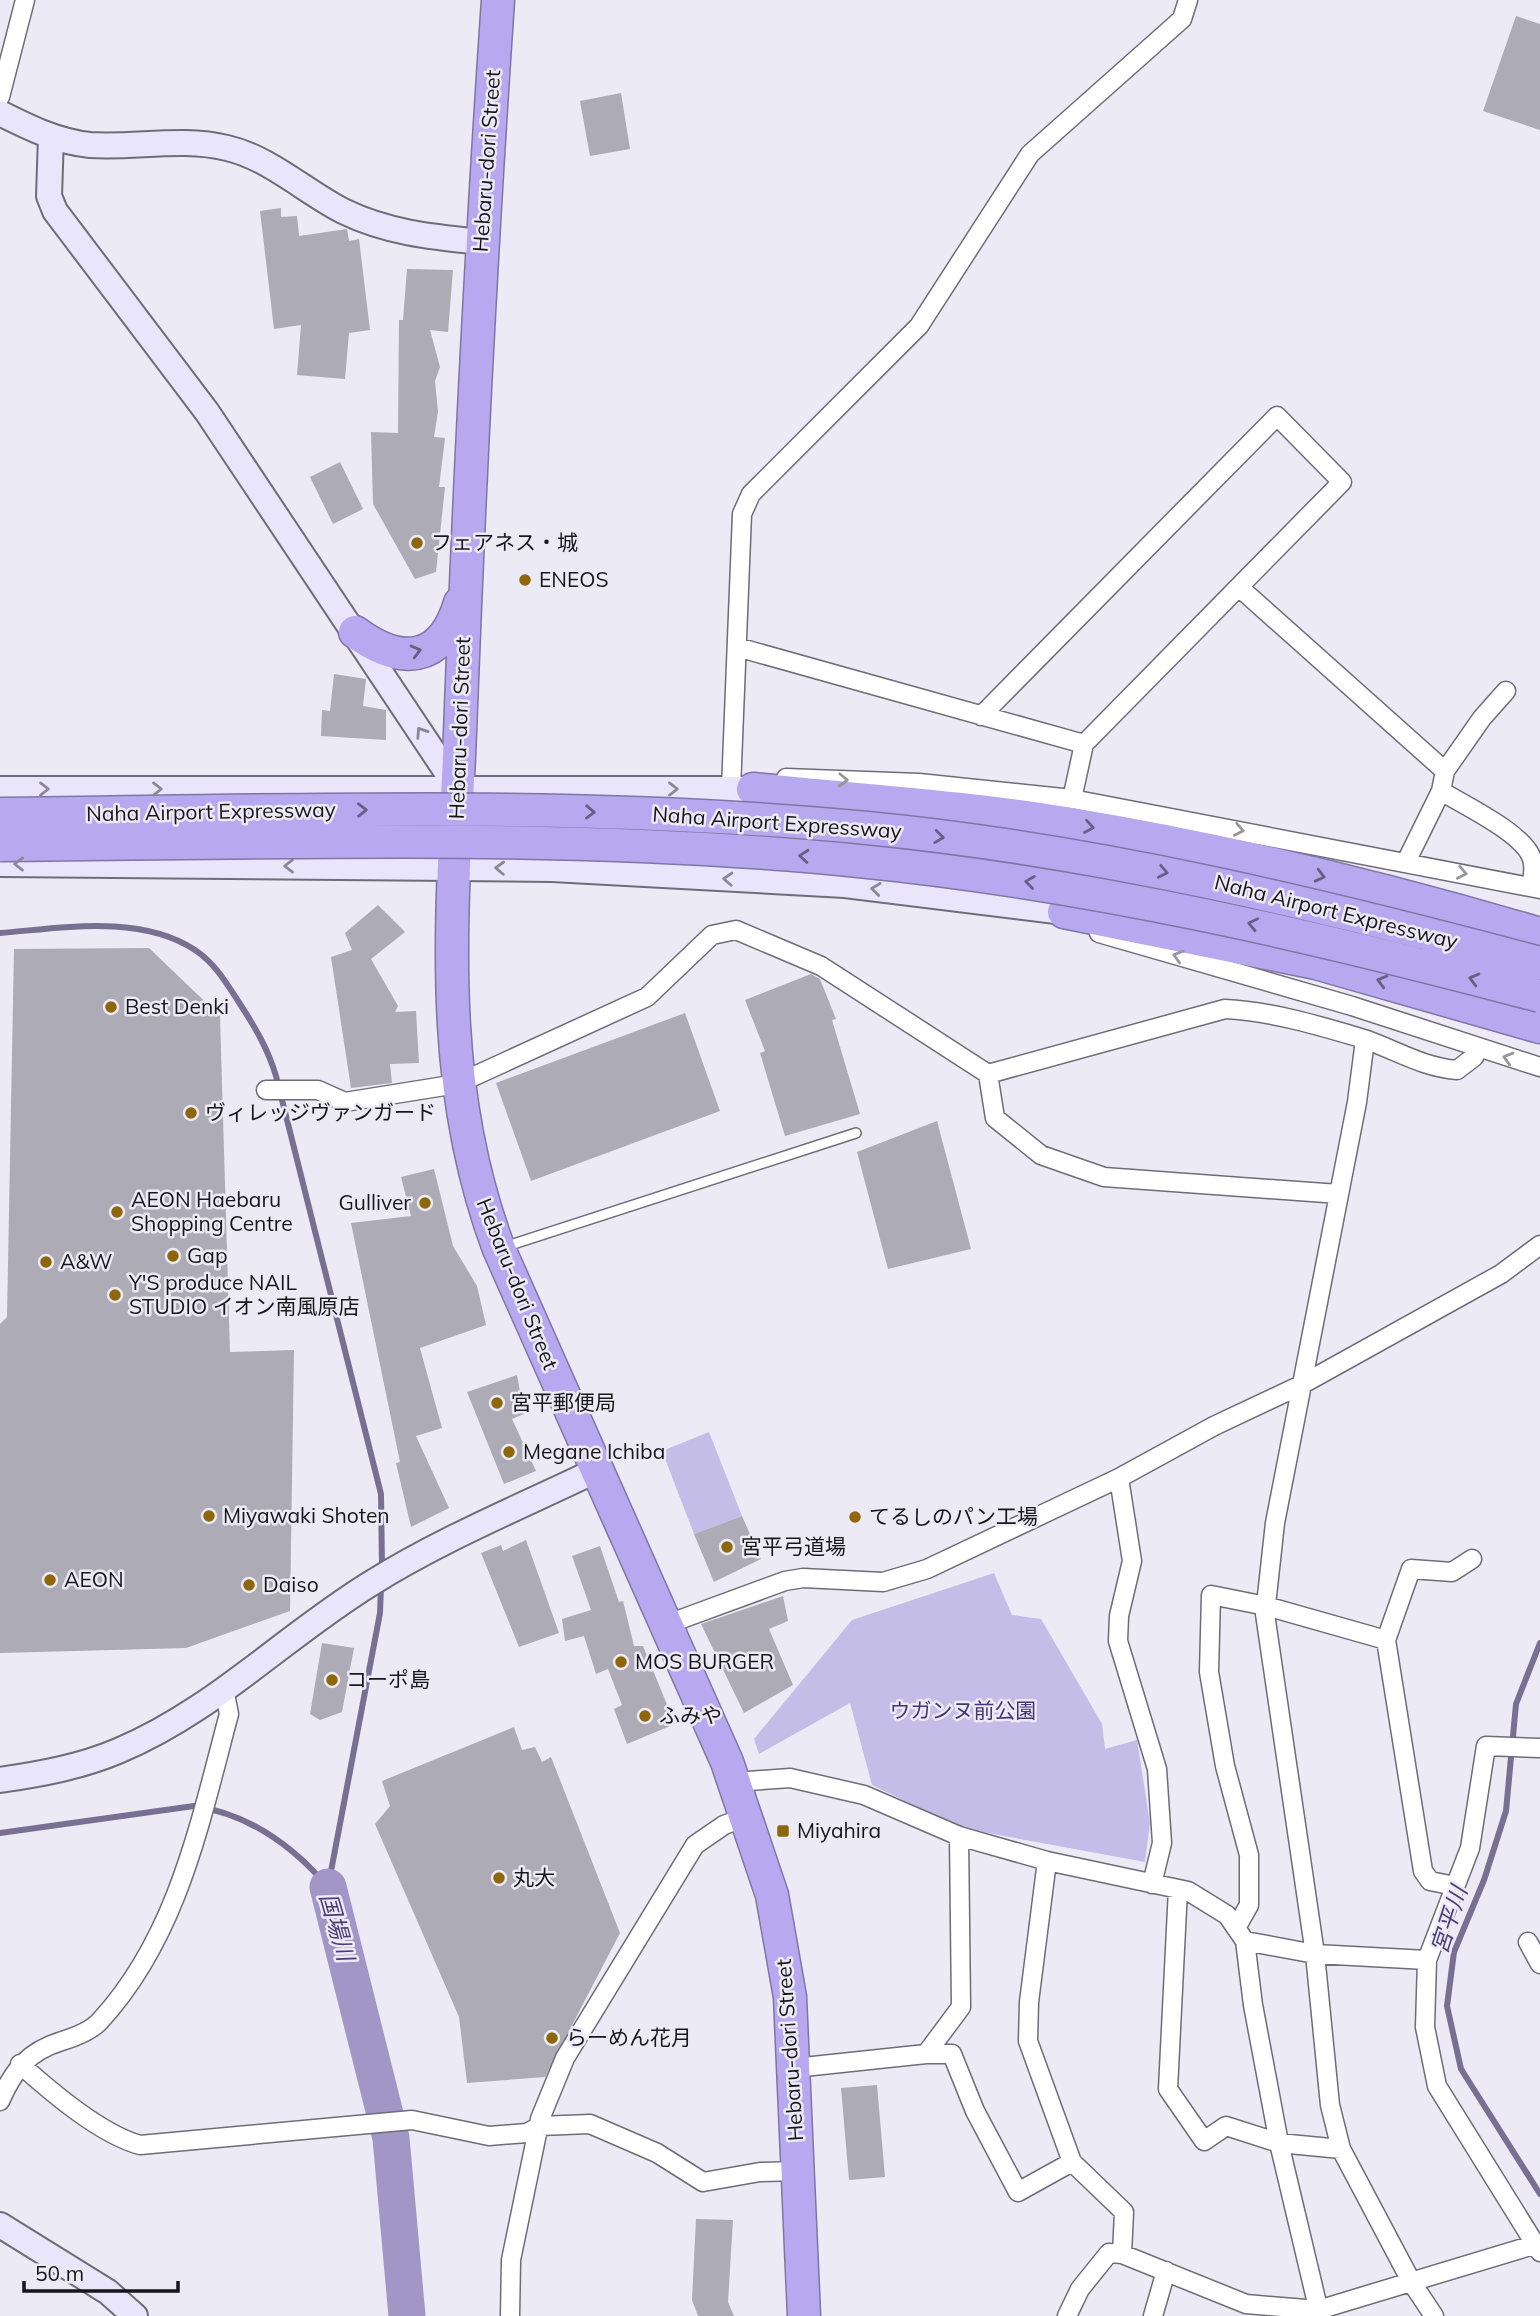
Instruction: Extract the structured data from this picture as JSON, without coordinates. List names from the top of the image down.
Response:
{
  "streets": {
    "highway": ["Hebaru-dori Street", "Naha Airport Expressway"]
  },
  "water": ["宮平川", "国場川"],
  "parks": ["ウガンヌ前公園"],
  "places": {
    "other": [
      "フェアネス・城",
      "ENEOS",
      "Best Denki",
      "ヴィレッジヴァンガード",
      "Gulliver",
      "AEON Haebaru Shopping Centre",
      "Gap",
      "A&W",
      "Y'S produce NAIL STUDIO イオン南風原店",
      "宮平郵便局",
      "Megane Ichiba",
      "Miyawaki Shoten",
      "てるしのパン工場",
      "宮平弓道場",
      "AEON",
      "Daiso",
      "MOS BURGER",
      "コーポ島",
      "ふみや",
      "丸大",
      "らーめん花月"
    ],
    "transit": ["Miyahira"]
  },
  "scale_bar": "50 m"
}
